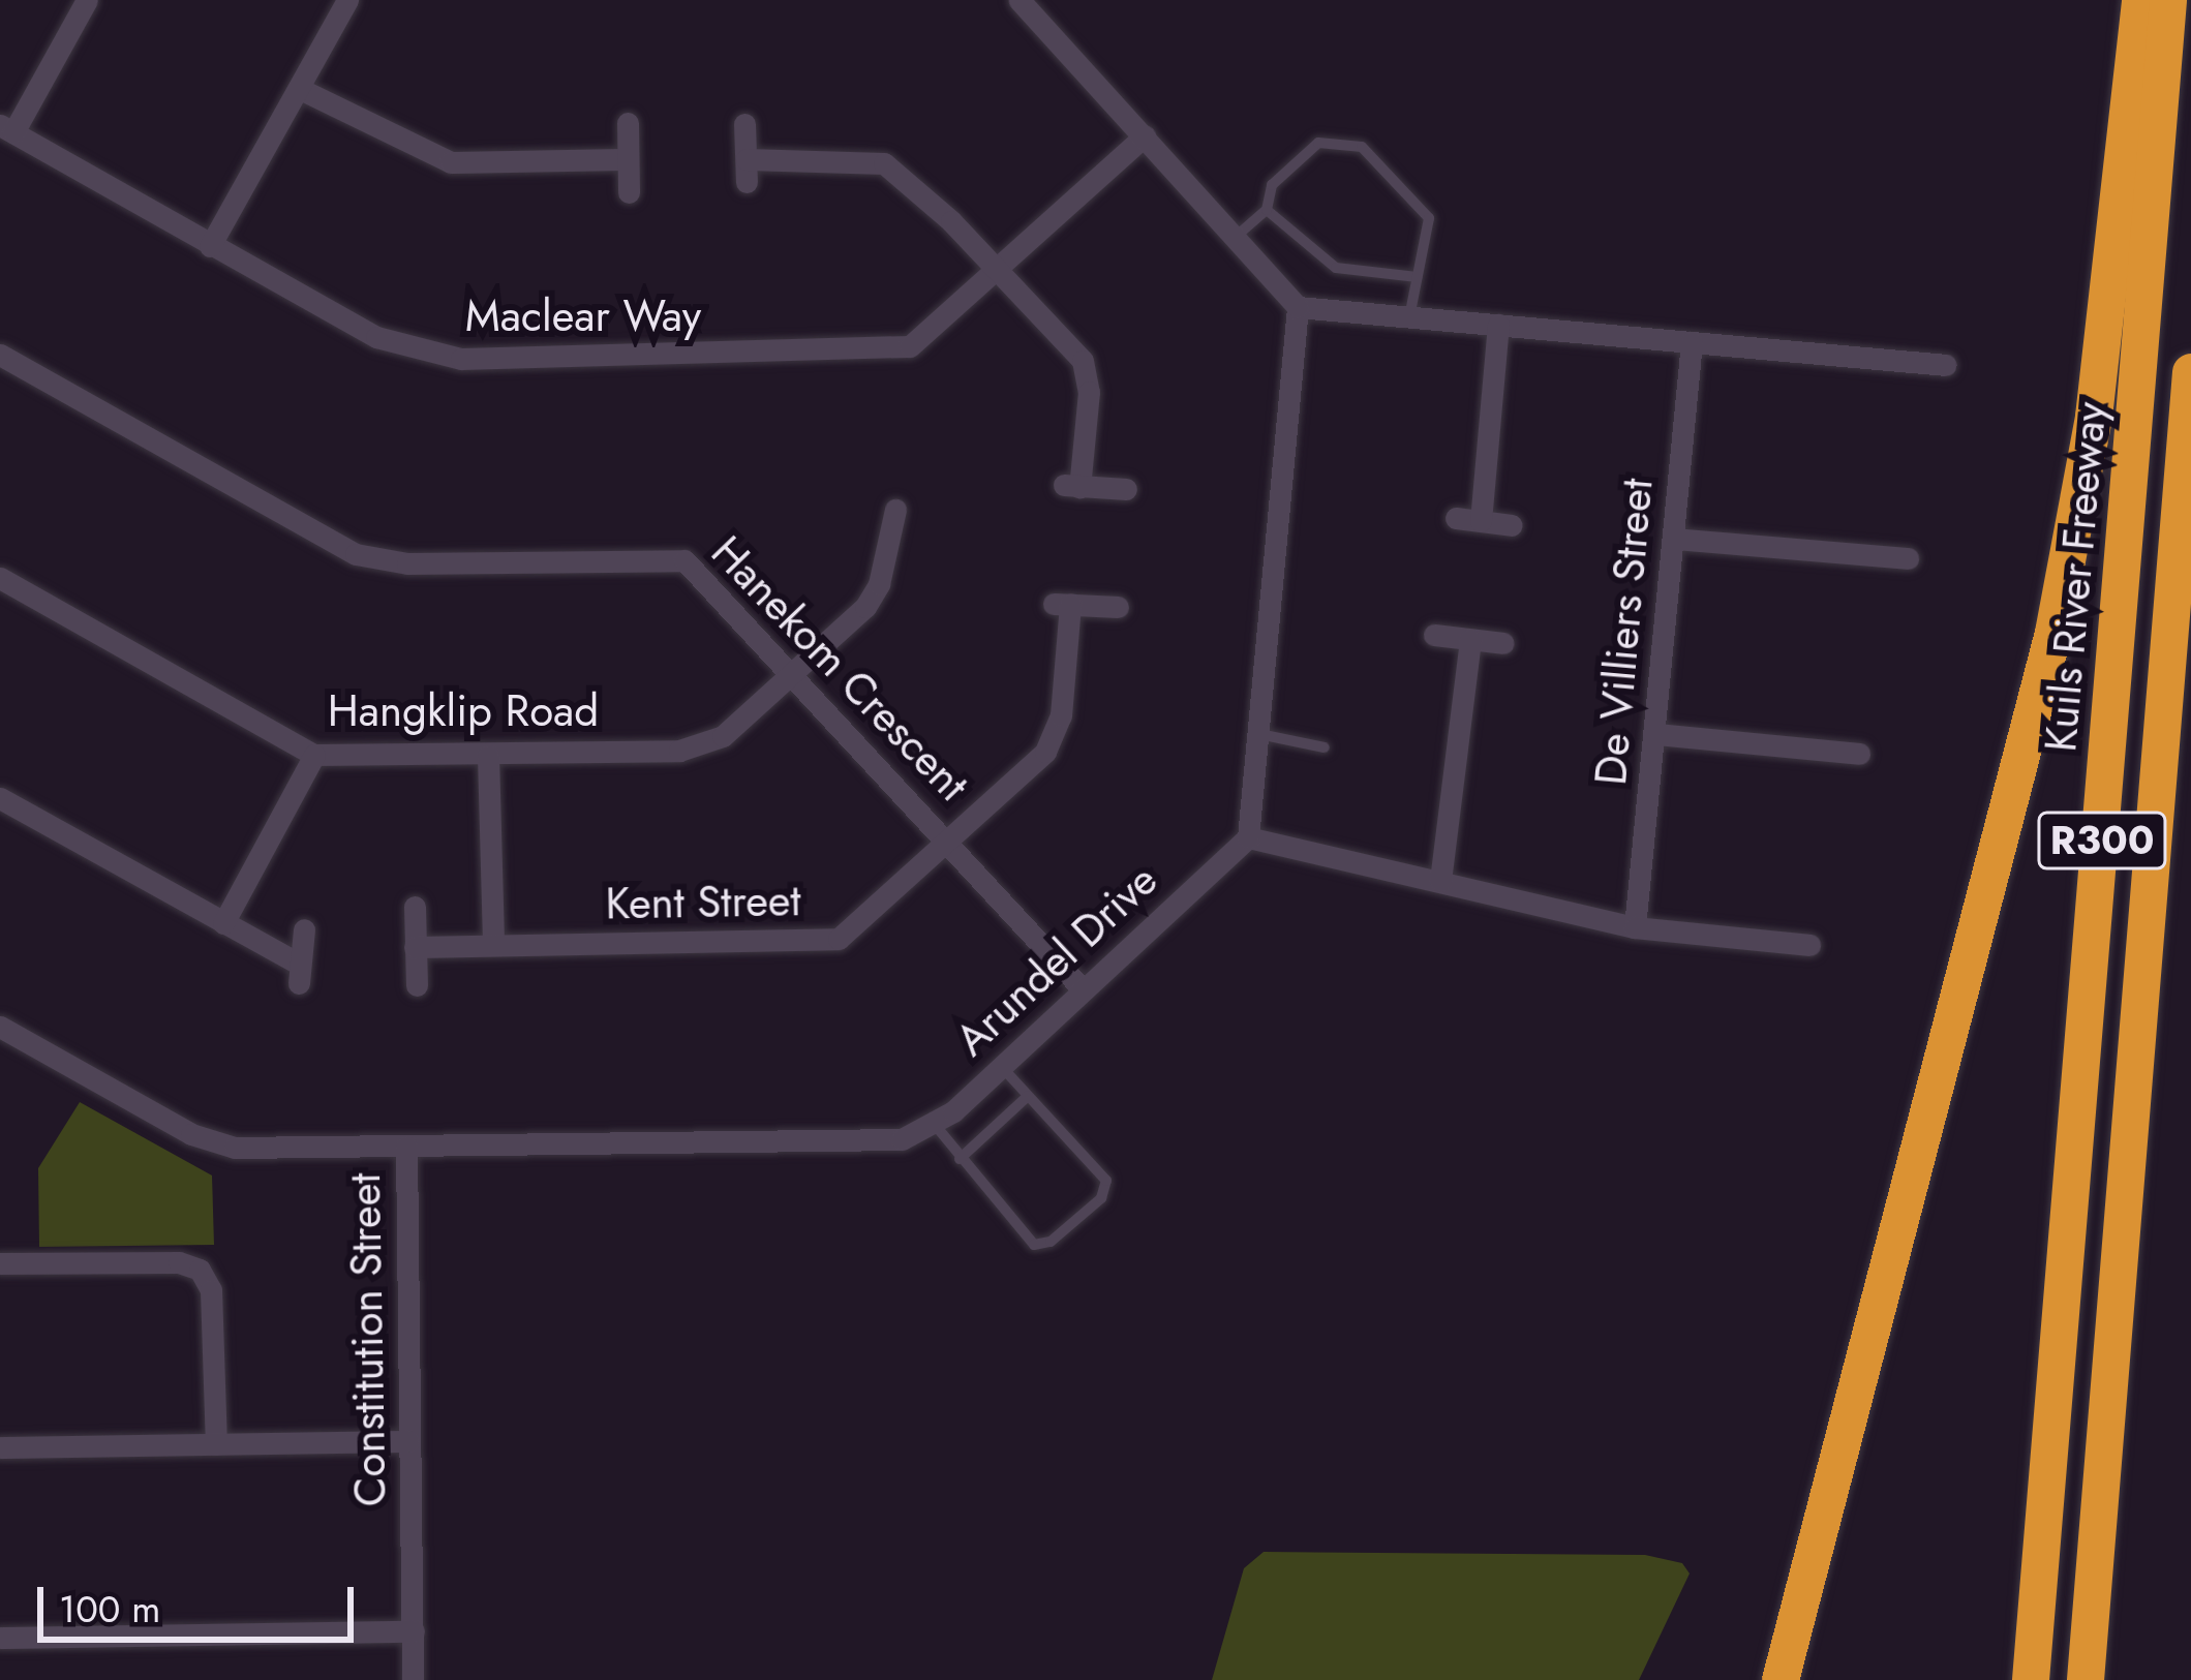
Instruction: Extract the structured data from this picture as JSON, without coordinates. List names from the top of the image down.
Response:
{
  "streets": {
    "highway": ["Kuils River Freeway", "R300"],
    "street": [
      "Maclear Way",
      "De Villiers Street",
      "Hanekom Crescent",
      "Hangklip Road",
      "Kent Street",
      "Arundel Drive",
      "Constitution Street"
    ]
  },
  "crossings": [
    ["Hanekom Crescent", "Hangklip Road"],
    ["Hanekom Crescent", "Kent Street"],
    ["Hanekom Crescent", "Arundel Drive"],
    ["Arundel Drive", "Constitution Street"]
  ],
  "scale_bar": "100 m"
}
